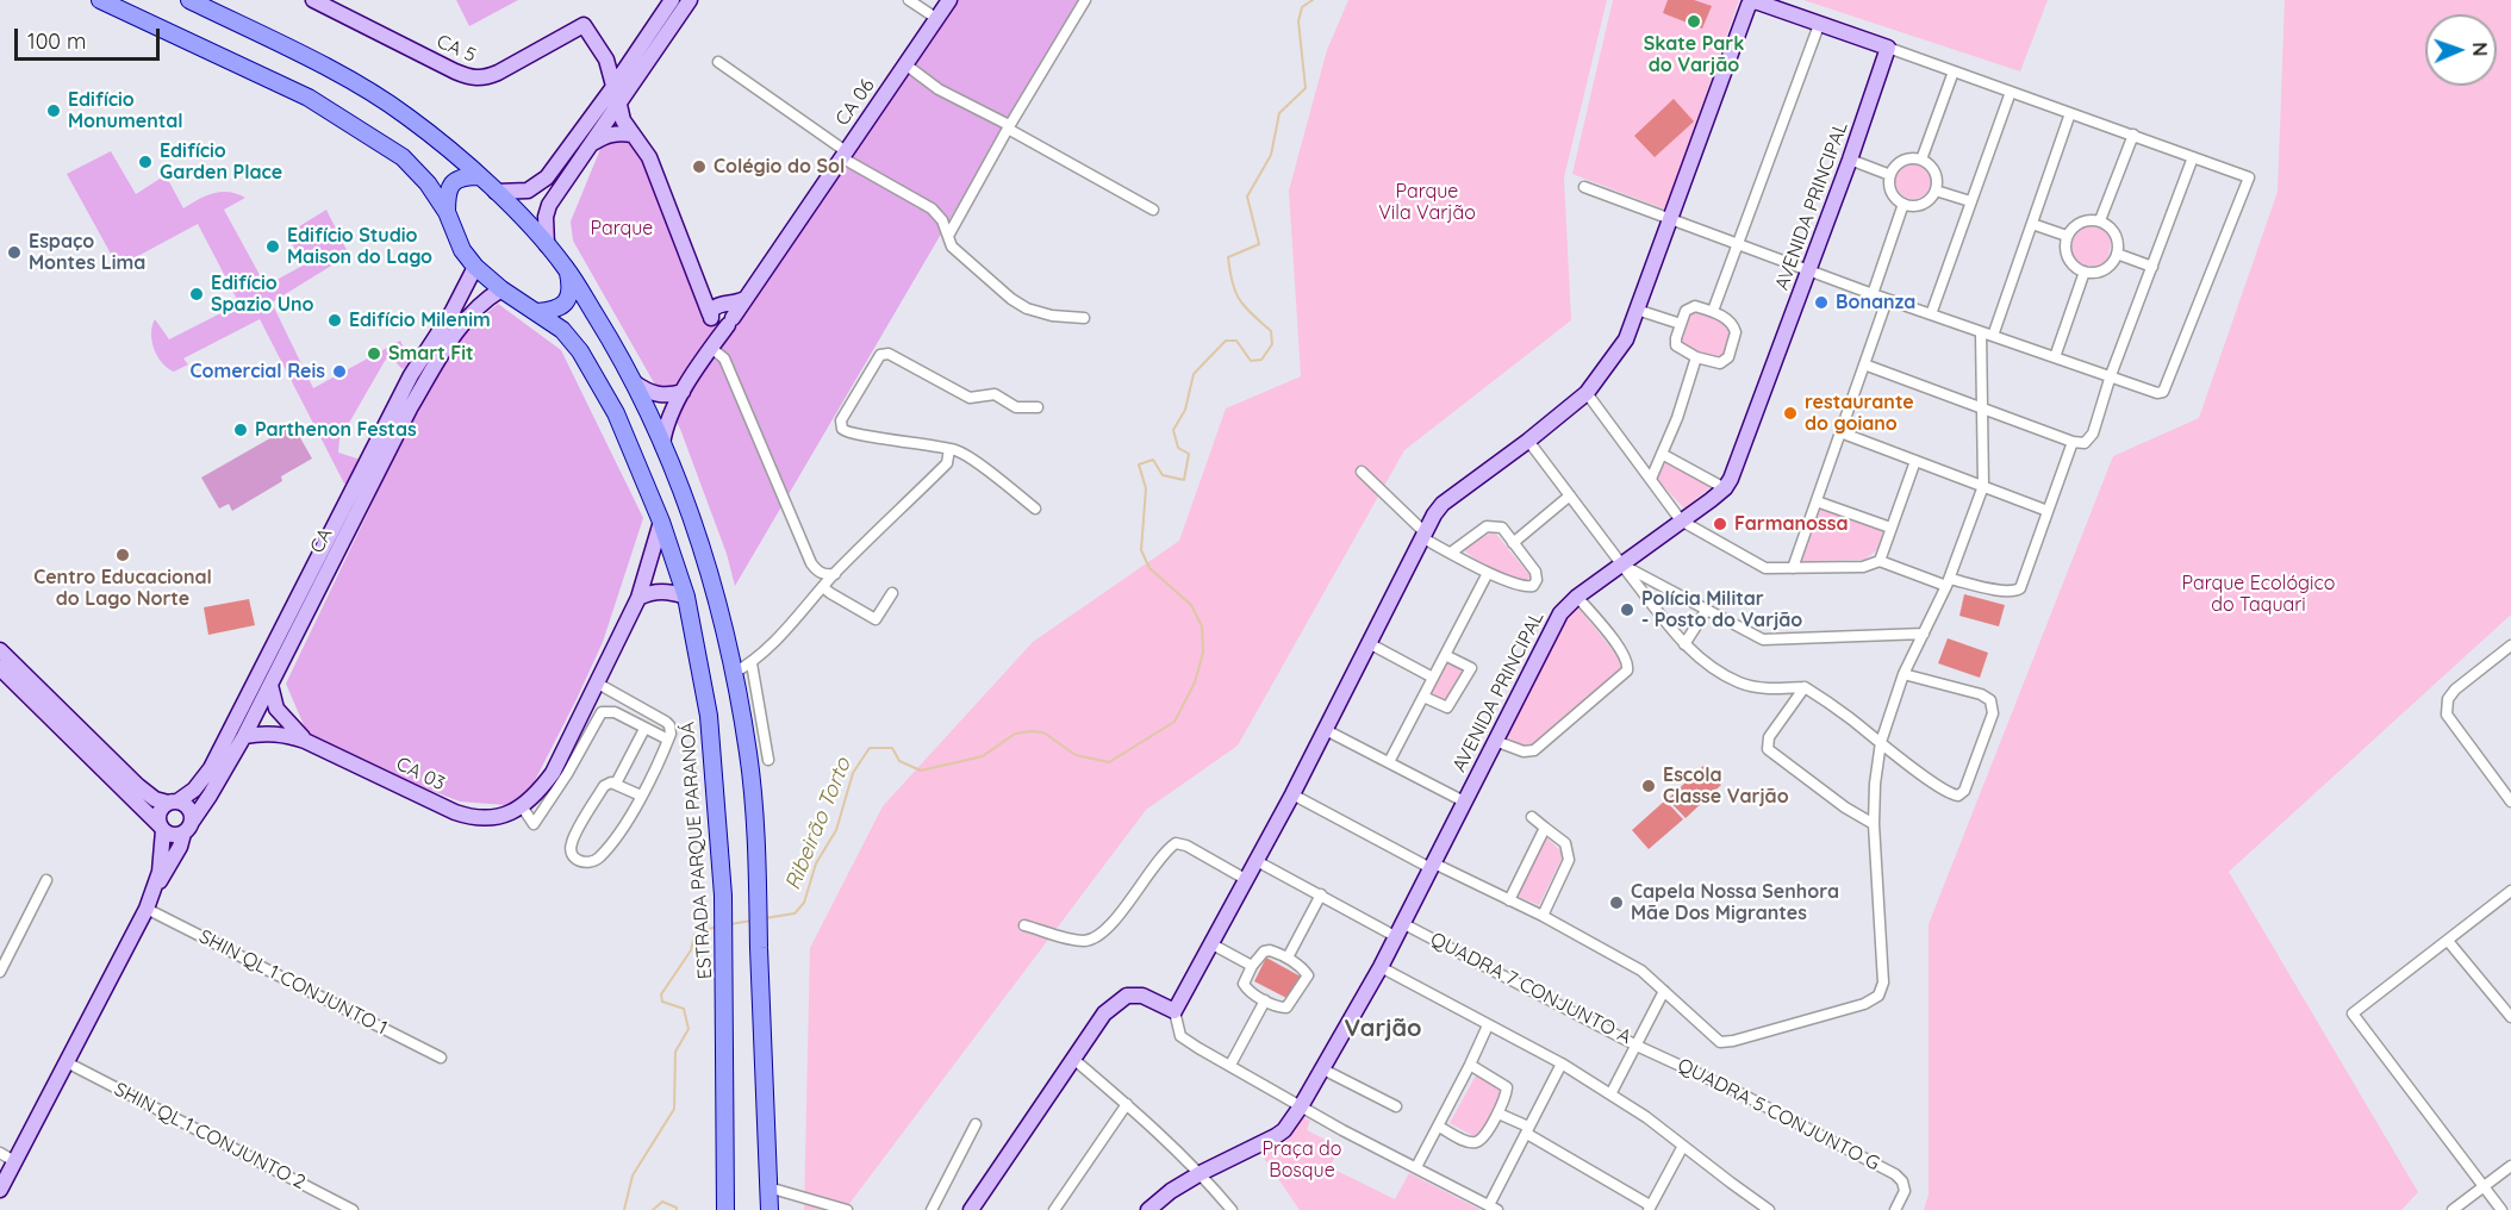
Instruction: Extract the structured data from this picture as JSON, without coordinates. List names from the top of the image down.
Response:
{
  "streets": {
    "main road": ["ESTRADA PARQUE PARANOÁ"],
    "street": [
      "CA 5",
      "CA 06",
      "AVENIDA PRINCIPAL",
      "CA",
      "CA 03",
      "SHIN QL 1 CONJUNTO 1",
      "QUADRA 7 CONJUNTO A",
      "QUADRA 5 CONJUNTO G",
      "SHIN QL 1 CONJUNTO 2"
    ]
  },
  "crossings": [
    ["AVENIDA PRINCIPAL", "QUADRA 7 CONJUNTO A"],
    ["CA", "CA 03"],
    ["CA", "ESTRADA PARQUE PARANOÁ"],
    ["CA 03", "ESTRADA PARQUE PARANOÁ"],
    ["QUADRA 7 CONJUNTO A", "QUADRA 5 CONJUNTO G"]
  ],
  "districts": ["Varjão"],
  "water": ["Ribeirão Torto"],
  "parks": [
    "Parque Vila Varjão",
    "Parque",
    "Parque Ecológico do Taquari",
    "Praça do Bosque"
  ],
  "places": [
    "Skate Park do Varjão",
    "Edifício Monumental",
    "Edifício Garden Place",
    "Colégio do Sol",
    "Edifício Studio Maison do Lago",
    "Espaço Montes Lima",
    "Edifício Spazio Uno",
    "Bonanza",
    "Edifício Milenim",
    "Smart Fit",
    "Comercial Reis",
    "restaurante do goiano",
    "Parthenon Festas",
    "Farmanossa",
    "Centro Educacional do Lago Norte",
    "Polícia Militar - Posto do Varjão",
    "Escola Classe Varjão",
    "Capela Nossa Senhora Mãe Dos Migrantes"
  ],
  "scale_bar": "100 m",
  "north": "right"
}
